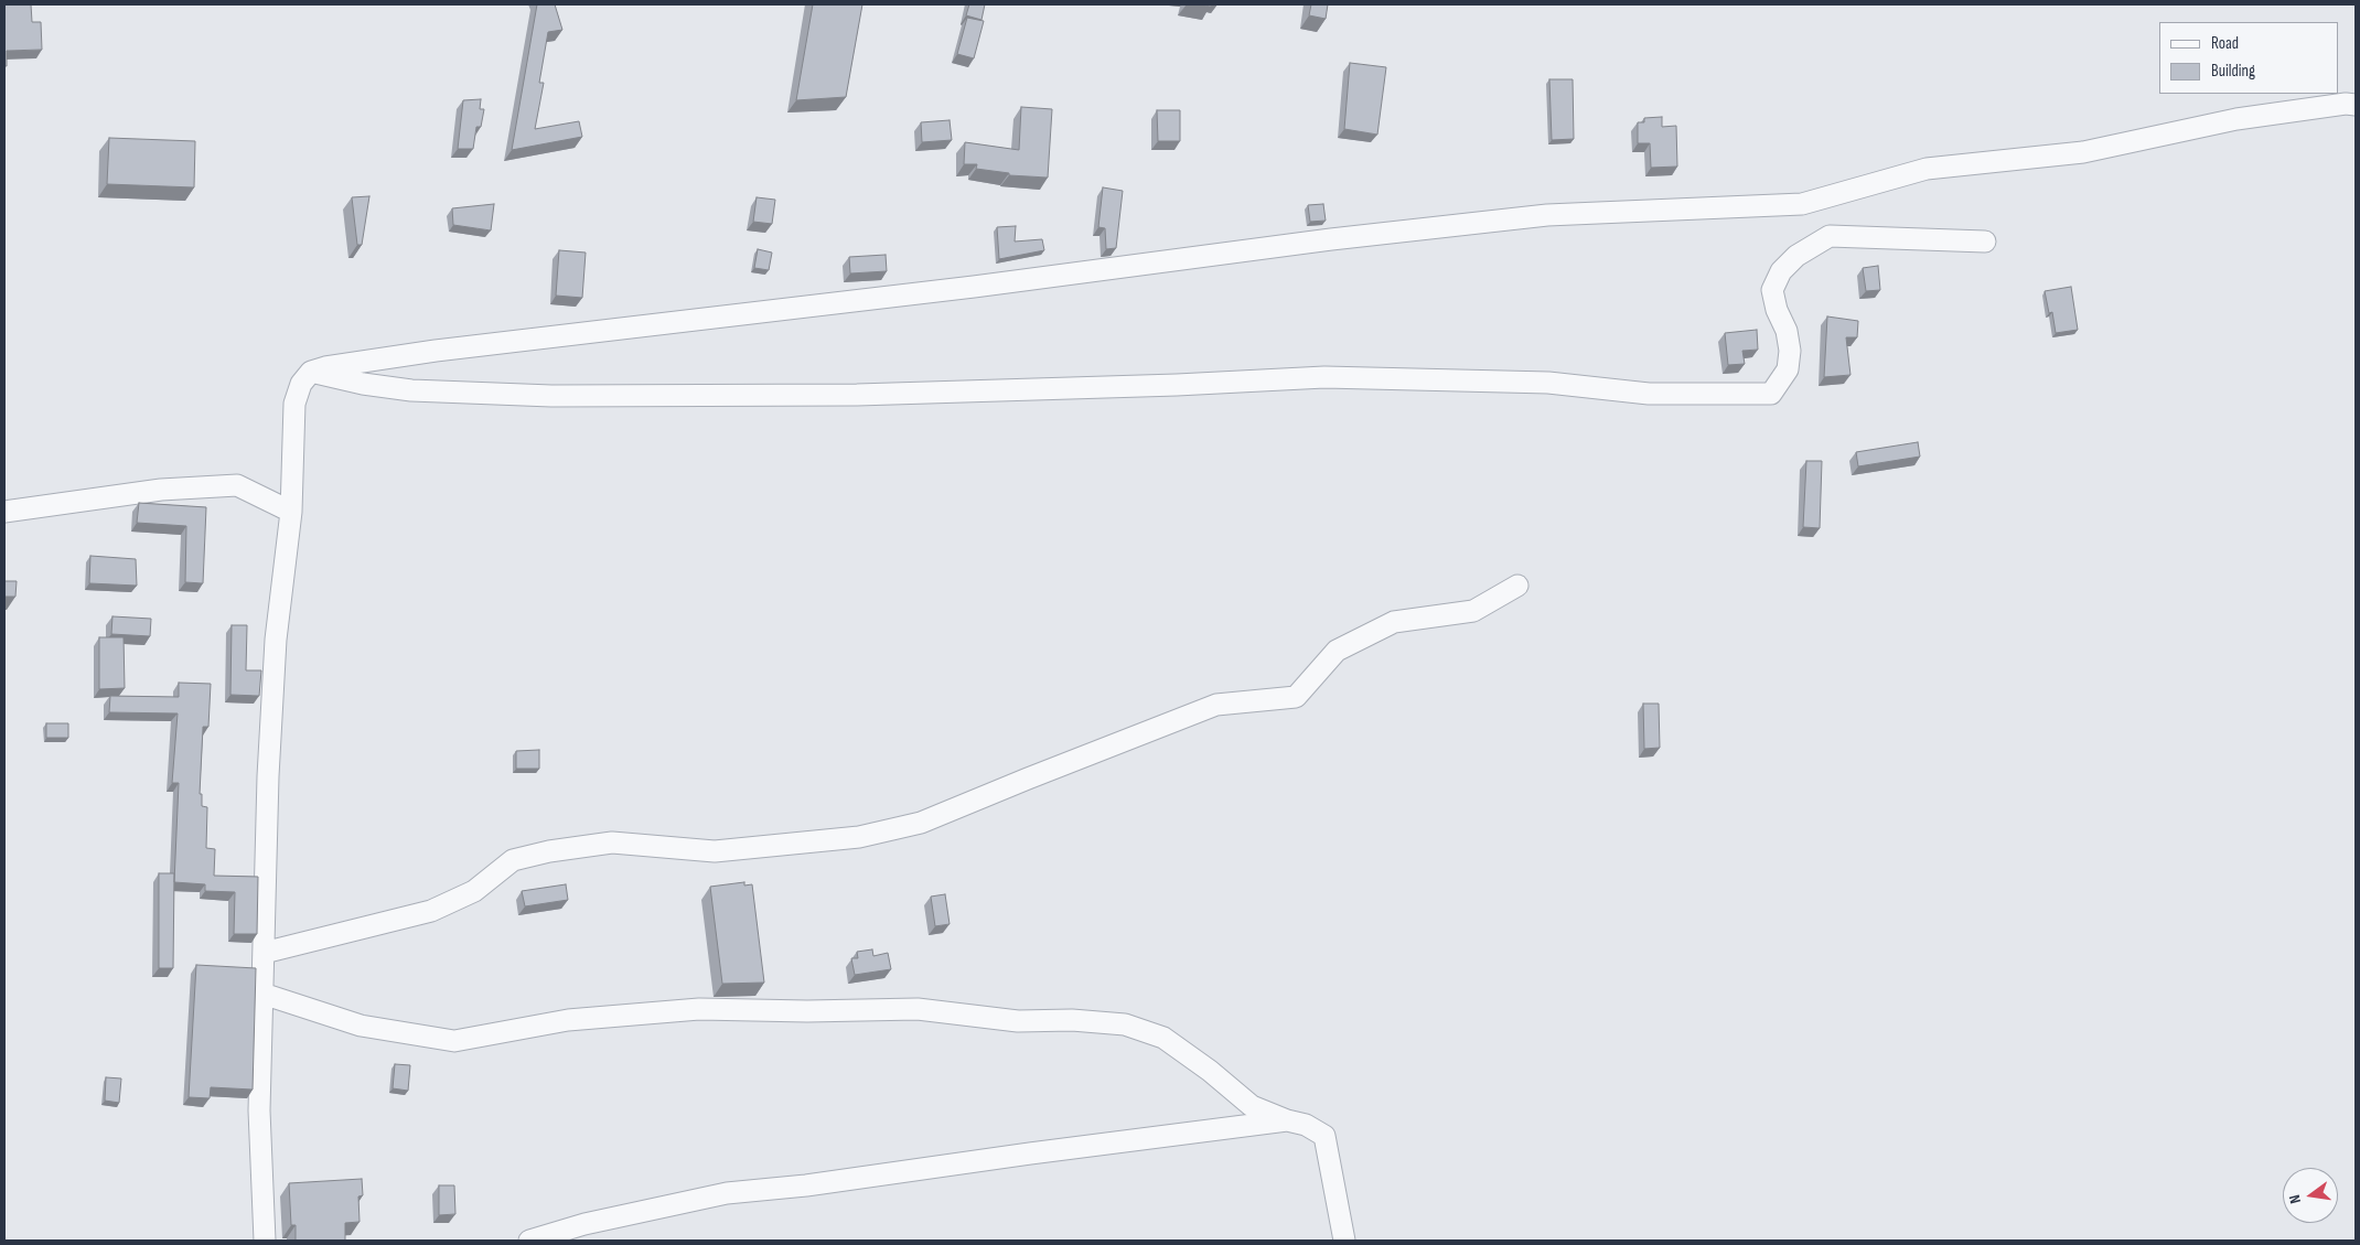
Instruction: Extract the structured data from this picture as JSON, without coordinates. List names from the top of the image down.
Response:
{
  "legend": ["Road", "Building"],
  "north": "left"
}
